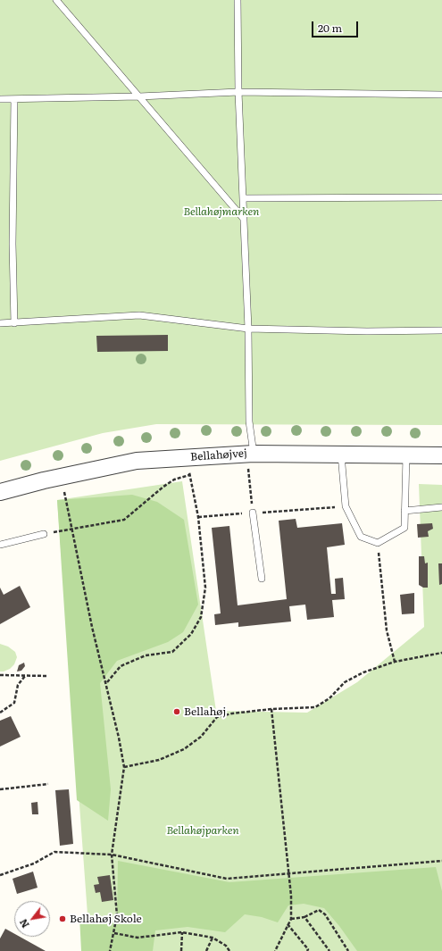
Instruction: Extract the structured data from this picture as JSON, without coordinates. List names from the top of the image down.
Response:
{
  "streets": {
    "street": ["Bellahøjvej"]
  },
  "parks": ["Bellahøjmarken", "Bellahøjparken"],
  "places": ["Bellahøj", "Bellahøj Skole"],
  "scale_bar": "20 m",
  "north": "bottom left"
}
